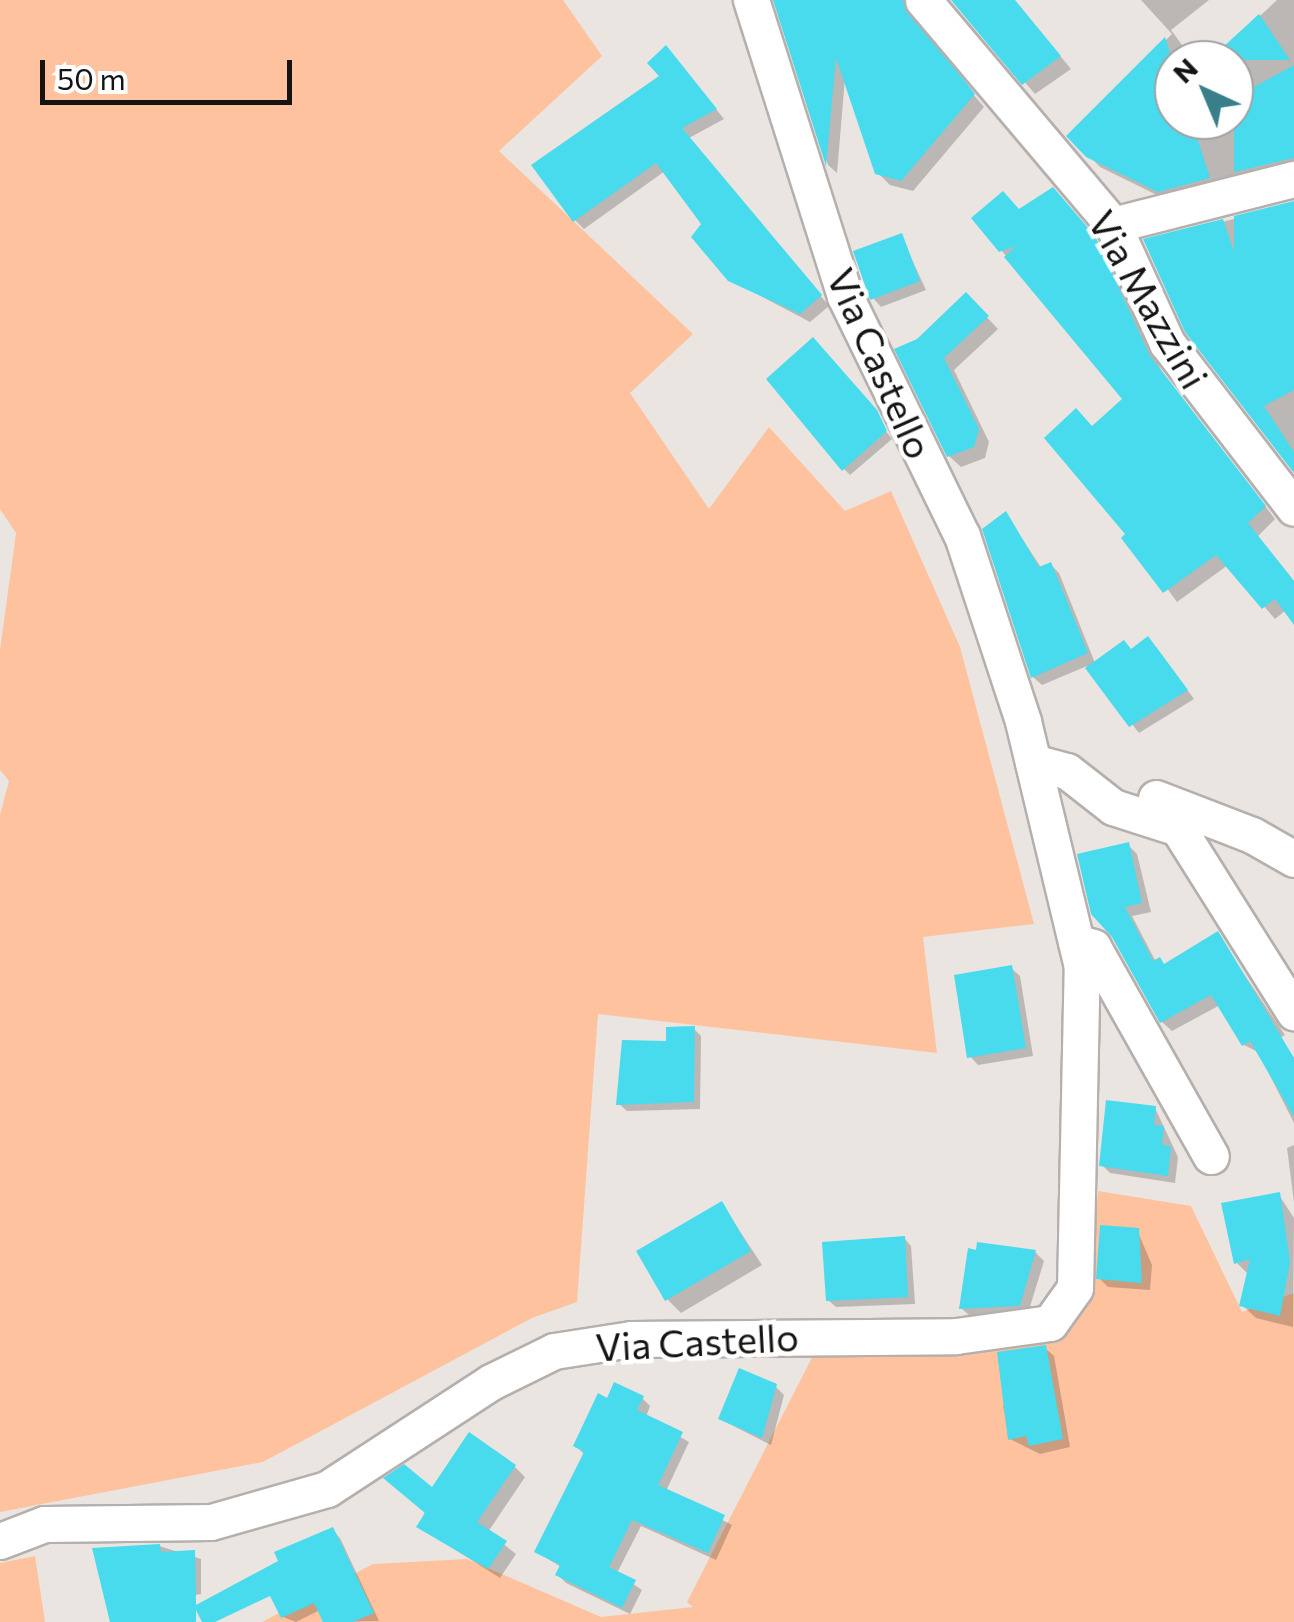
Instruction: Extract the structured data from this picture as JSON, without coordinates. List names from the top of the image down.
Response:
{
  "streets": {
    "street": ["Via Mazzini", "Via Castello"]
  },
  "scale_bar": "50 m",
  "north": "top left"
}
